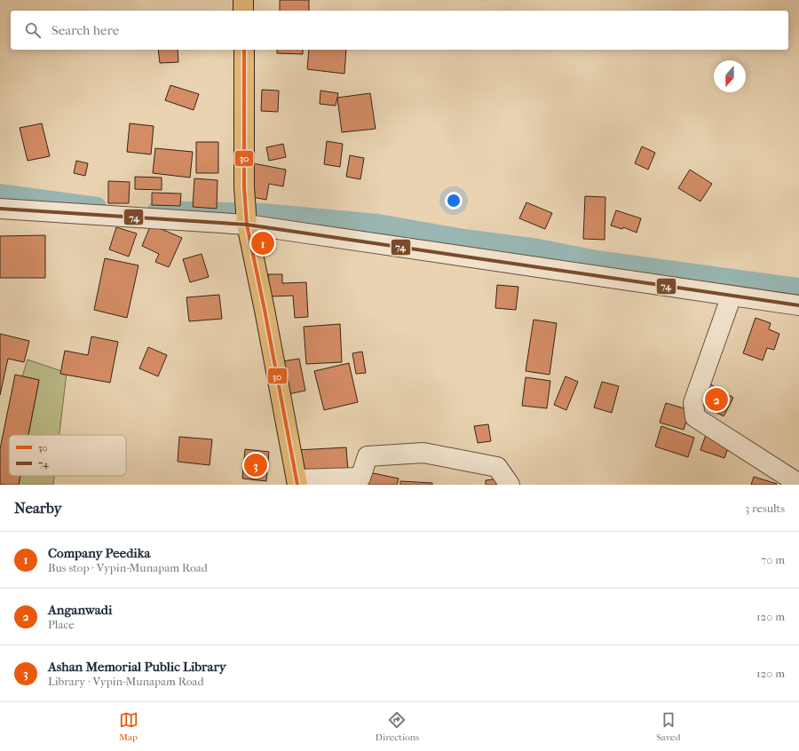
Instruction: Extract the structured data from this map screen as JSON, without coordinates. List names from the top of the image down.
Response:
{
  "lines": ["transit line 30", "transit line 74"],
  "legend": ["30", "74"],
  "north": "bottom",
  "page": {
    "search": "Search here",
    "pins": ["1", "2", "3"],
    "heading": ["Nearby", "3 results"],
    "list": [
      {
        "mark": "1",
        "name": "Company Peedika",
        "note": "Bus stop · Vypin-Munapam Road",
        "value": "70 m"
      },
      {
        "mark": "2",
        "name": "Anganwadi",
        "note": "Place",
        "value": "120 m"
      },
      {
        "mark": "3",
        "name": "Ashan Memorial Public Library",
        "note": "Library · Vypin-Munapam Road",
        "value": "120 m"
      }
    ],
    "nav": ["Map", "Directions", "Saved"]
  }
}
